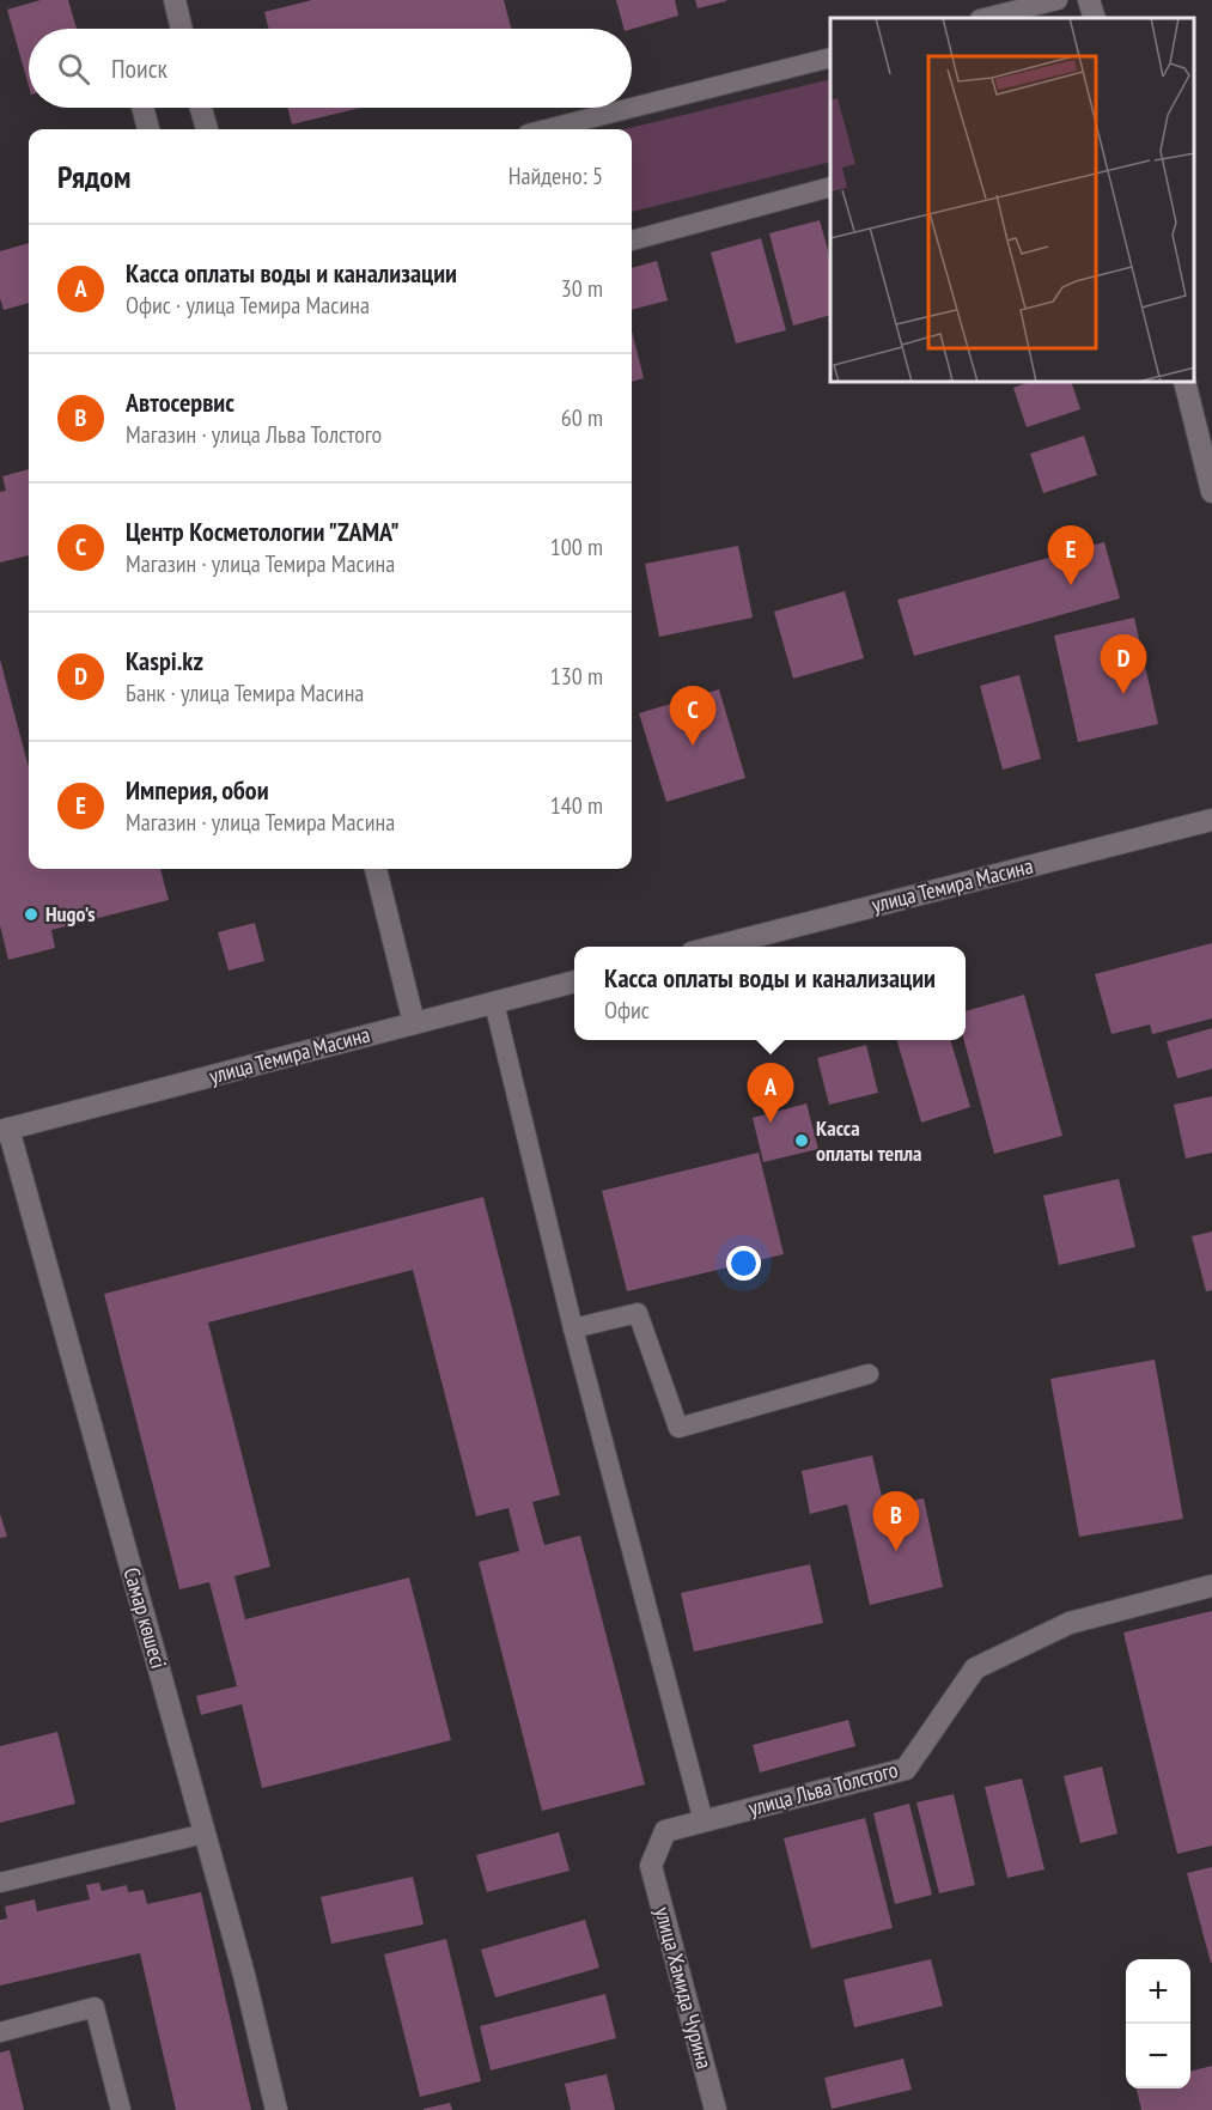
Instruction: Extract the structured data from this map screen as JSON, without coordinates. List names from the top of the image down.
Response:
{
  "streets": {
    "street": [
      "улица Темира Масина",
      "Самар көшесі",
      "улица Льва Толстого",
      "улица Хамида Чурина"
    ]
  },
  "crossings": [
    ["улица Темира Масина", "Самар көшесі"],
    ["улица Льва Толстого", "улица Хамида Чурина"]
  ],
  "places": ["Hugo's", "Касса оплаты тепла"],
  "page": {
    "search": "Поиск",
    "heading": ["Рядом", "Найдено: 5"],
    "list": [
      {
        "mark": "A",
        "name": "Касса оплаты воды и канализации",
        "note": "Офис · улица Темира Масина",
        "value": "30 m"
      },
      {
        "mark": "B",
        "name": "Автосервис",
        "note": "Магазин · улица Льва Толстого",
        "value": "60 m"
      },
      {
        "mark": "C",
        "name": "Центр Косметологии \"ZAMA\"",
        "note": "Магазин · улица Темира Масина",
        "value": "100 m"
      },
      {
        "mark": "D",
        "name": "Kaspi.kz",
        "note": "Банк · улица Темира Масина",
        "value": "130 m"
      },
      {
        "mark": "E",
        "name": "Империя, обои",
        "note": "Магазин · улица Темира Масина",
        "value": "140 m"
      }
    ],
    "pins": [
      "E",
      "D",
      "C",
      "A",
      "B"
    ],
    "popup": ["Касса оплаты воды и канализации", "Офис"],
    "map_buttons": ["+", "−"]
  }
}
